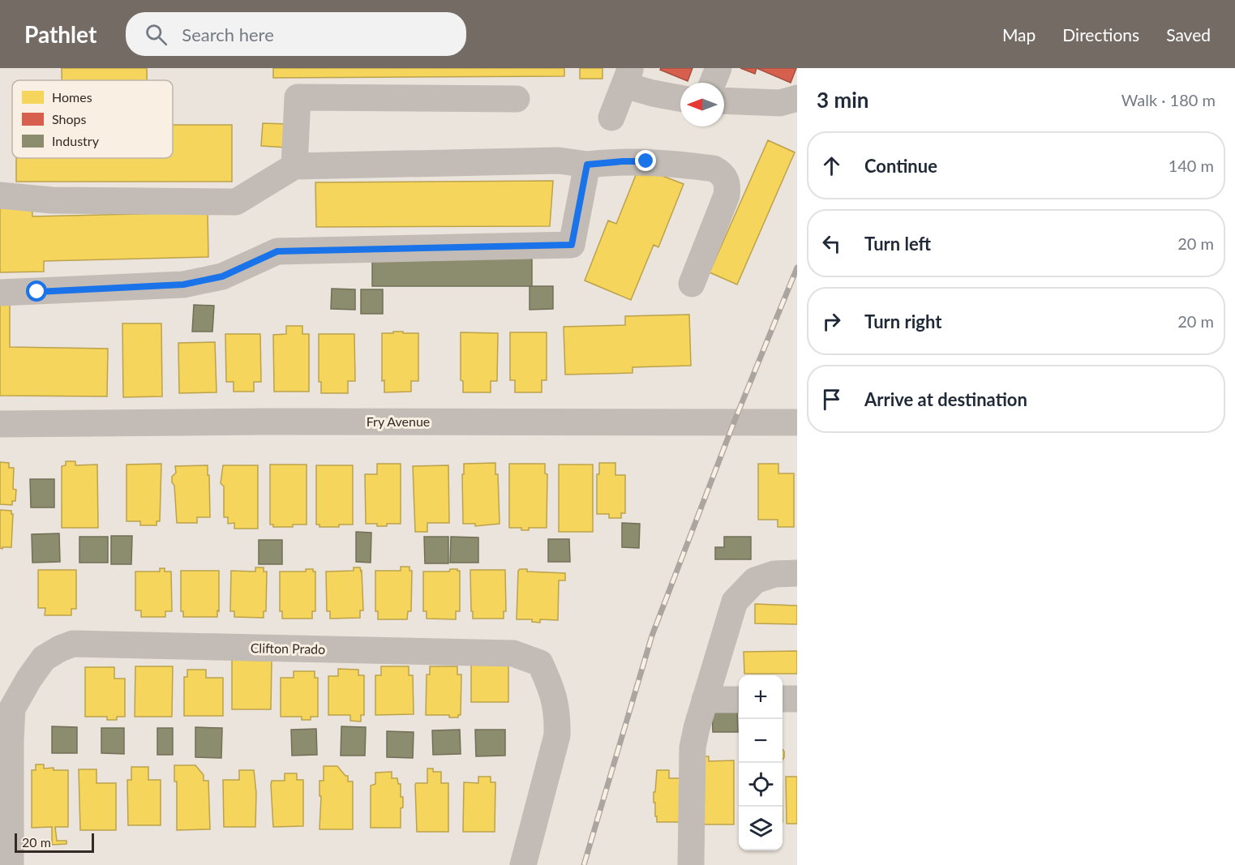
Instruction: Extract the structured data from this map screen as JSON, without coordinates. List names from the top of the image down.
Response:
{
  "streets": {
    "street": ["Fry Avenue", "Clifton Prado"]
  },
  "legend": ["Homes", "Shops", "Industry"],
  "scale_bar": "20 m",
  "north": "left",
  "page": {
    "header": "Pathlet",
    "search": "Search here",
    "nav": ["Map", "Directions", "Saved"],
    "heading": ["3 min", "Walk · 180 m"],
    "list": [
      ["Continue", "140 m"],
      ["Turn left", "20 m"],
      ["Turn right", "20 m"],
      "Arrive at destination"
    ],
    "map_buttons": ["+", "−"],
    "scale": "20 m"
  }
}
